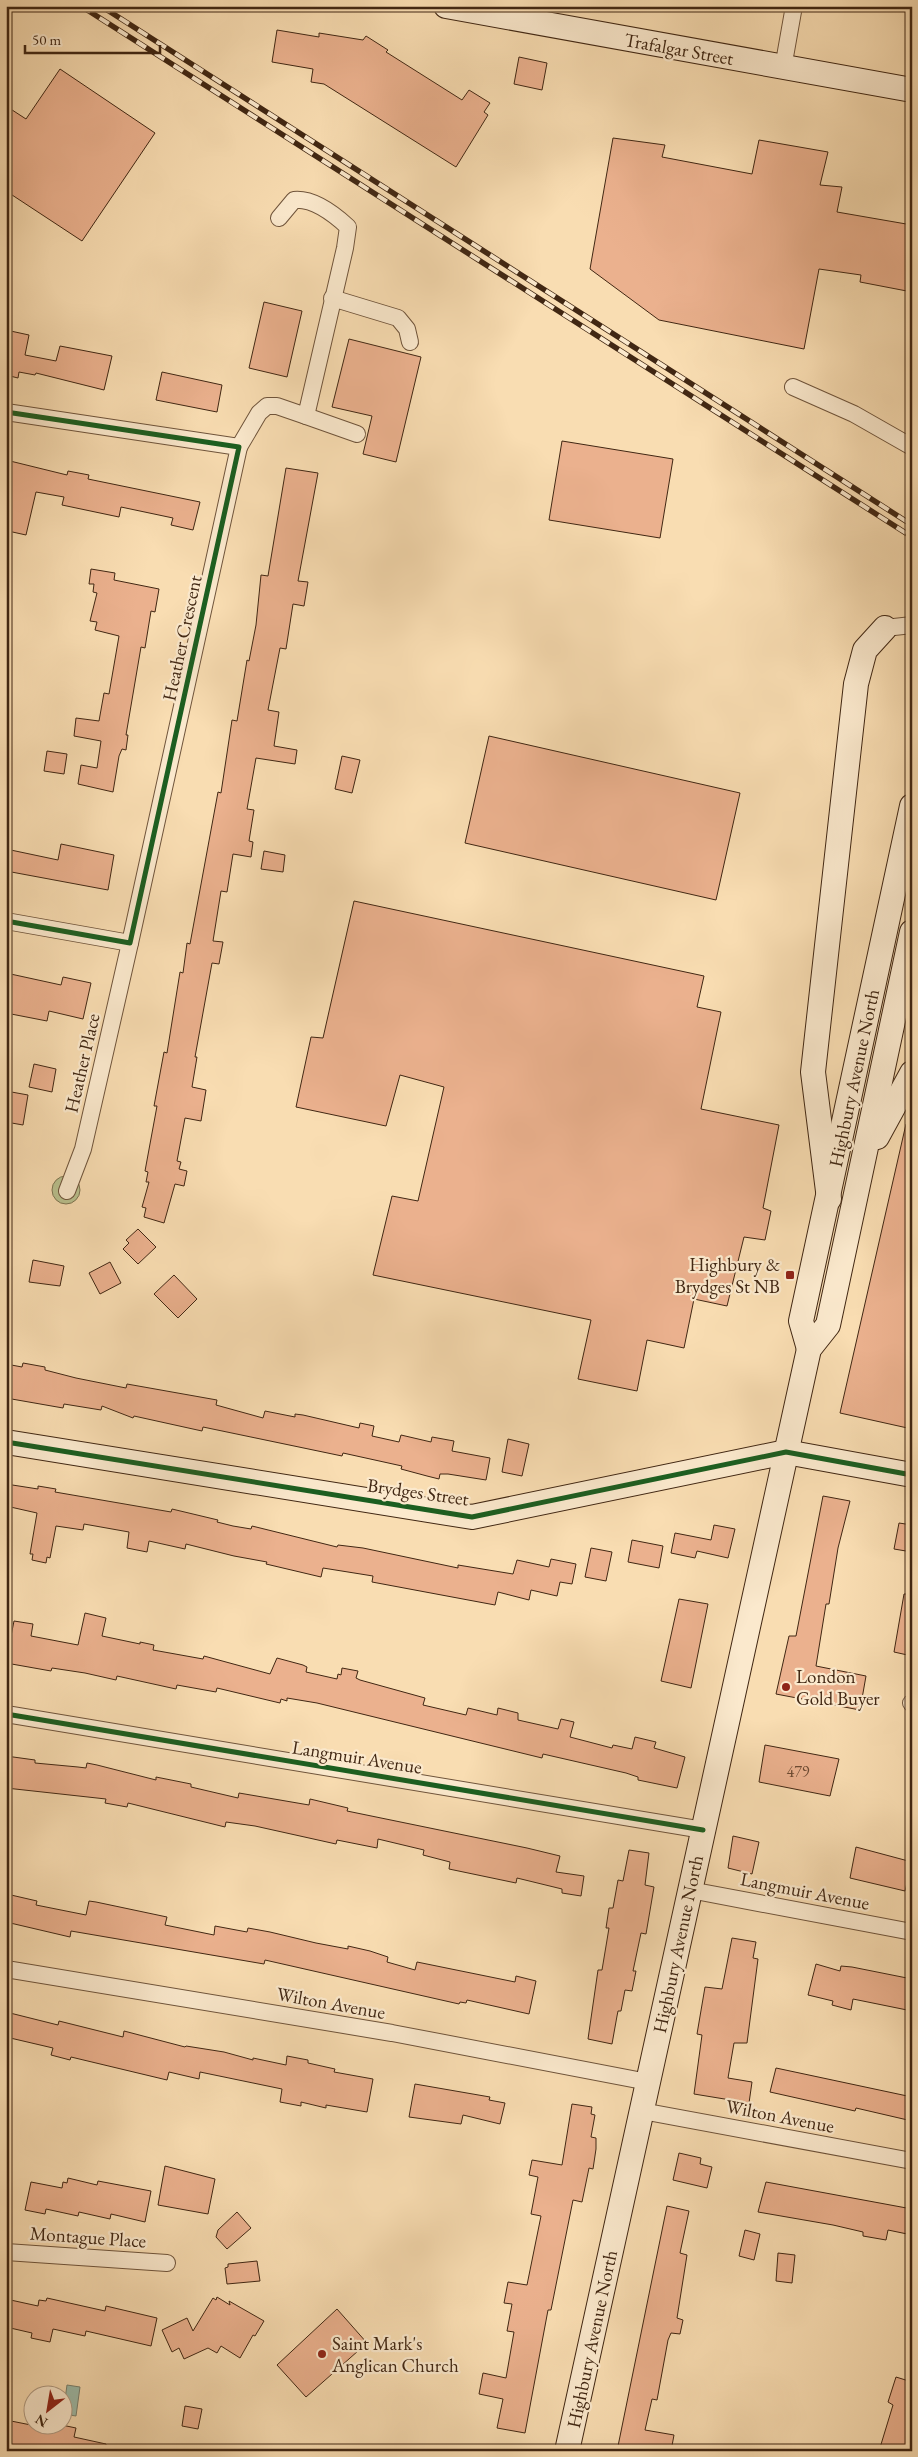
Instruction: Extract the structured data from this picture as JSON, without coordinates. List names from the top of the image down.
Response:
{
  "streets": {
    "main road": ["Trafalgar Street", "Highbury Avenue North", "Brydges Street"],
    "street": [
      "Heather Crescent",
      "Heather Place",
      "Langmuir Avenue",
      "Wilton Avenue",
      "Montague Place"
    ]
  },
  "crossings": [
    ["Heather Crescent", "Heather Place"],
    ["Highbury Avenue North", "Brydges Street"],
    ["Highbury Avenue North", "Langmuir Avenue"],
    ["Highbury Avenue North", "Wilton Avenue"]
  ],
  "places": {
    "transit": ["Highbury & Brydges St NB"],
    "other": ["London Gold Buyer", "Saint Mark's Anglican Church"]
  },
  "house_numbers": ["479"],
  "scale_bar": "50 m",
  "north": "bottom left"
}
